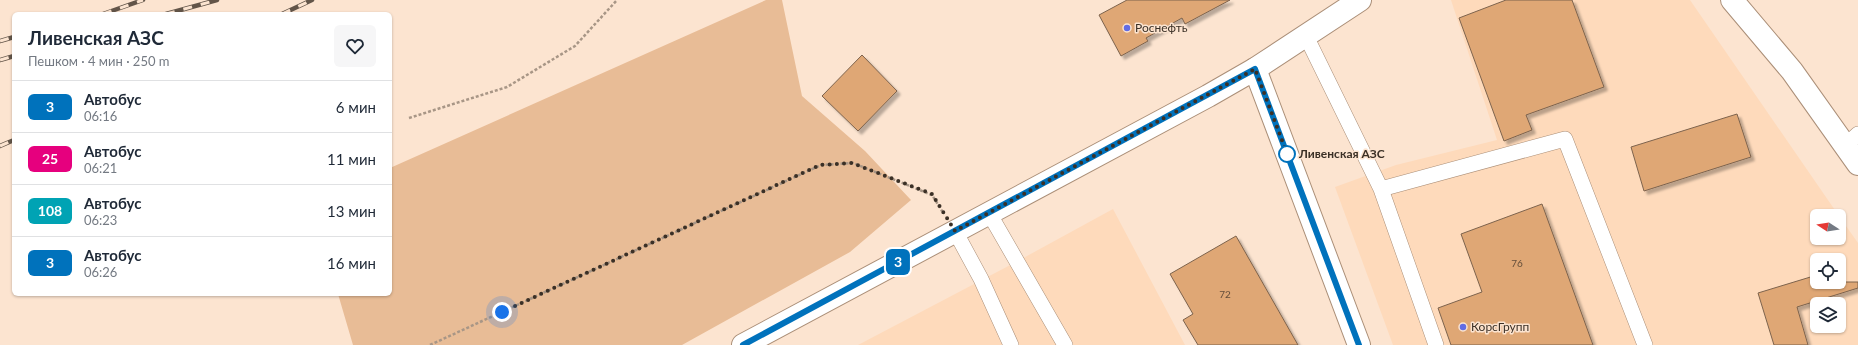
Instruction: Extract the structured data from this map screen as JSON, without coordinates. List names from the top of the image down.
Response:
{
  "places": ["Роснефть", "Ливенская АЗС", "КорсГрупп"],
  "lines": ["bus line 3"],
  "house_numbers": ["76", "72"],
  "north": "left",
  "page": {
    "on_map": "3",
    "heading": ["Ливенская АЗС", "Пешком · 4 мин · 250 m"],
    "list": [
      {
        "mark": "3",
        "name": "Автобус",
        "note": "06:16",
        "value": "6 мин"
      },
      {
        "mark": "25",
        "name": "Автобус",
        "note": "06:21",
        "value": "11 мин"
      },
      {
        "mark": "108",
        "name": "Автобус",
        "note": "06:23",
        "value": "13 мин"
      },
      {
        "mark": "3",
        "name": "Автобус",
        "note": "06:26",
        "value": "16 мин"
      }
    ]
  }
}
